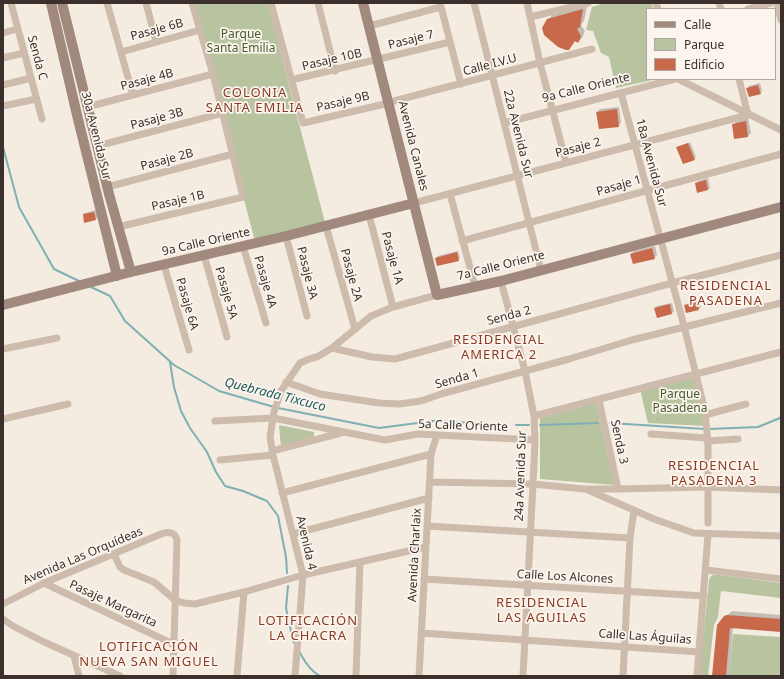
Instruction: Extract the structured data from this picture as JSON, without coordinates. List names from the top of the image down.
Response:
{
  "streets": {
    "street": [
      "Pasaje 6B",
      "Pasaje 7",
      "Senda C",
      "Pasaje 10B",
      "Calle I.V.U",
      "Pasaje 4B",
      "9a Calle Oriente",
      "Pasaje 9B",
      "Pasaje 3B",
      "22a Avenida Sur",
      "30a Avenida Sur",
      "Avenida Canales",
      "Pasaje 2",
      "Pasaje 2B",
      "18a Avenida Sur",
      "Pasaje 1",
      "Pasaje 1B",
      "Pasaje 1A",
      "7a Calle Oriente",
      "Pasaje 3A",
      "Pasaje 2A",
      "Pasaje 4A",
      "Pasaje 5A",
      "Pasaje 6A",
      "Senda 2",
      "Senda 1",
      "5a Calle Oriente",
      "Senda 3",
      "24a Avenida Sur",
      "Avenida 4",
      "Avenida Charlaix",
      "Avenida Las Orquídeas",
      "Calle Los Alcones",
      "Pasaje Margarita",
      "Calle Las Águilas"
    ]
  },
  "crossings": [
    ["Pasaje 7", "Pasaje 10B"],
    ["Pasaje 7", "Avenida Canales"],
    ["Pasaje 10B", "Pasaje 9B"],
    ["Pasaje 10B", "Avenida Canales"],
    ["Calle I.V.U", "Pasaje 9B"],
    ["Calle I.V.U", "22a Avenida Sur"],
    ["Calle I.V.U", "Avenida Canales"],
    ["Pasaje 4B", "30a Avenida Sur"],
    ["9a Calle Oriente", "22a Avenida Sur"],
    ["9a Calle Oriente", "30a Avenida Sur"],
    ["9a Calle Oriente", "Avenida Canales"],
    ["9a Calle Oriente", "Pasaje 2"],
    ["9a Calle Oriente", "18a Avenida Sur"],
    ["9a Calle Oriente", "Pasaje 1A"],
    ["9a Calle Oriente", "Pasaje 3A"],
    ["9a Calle Oriente", "Pasaje 2A"],
    ["9a Calle Oriente", "Pasaje 4A"],
    ["9a Calle Oriente", "Pasaje 5A"],
    ["9a Calle Oriente", "Pasaje 6A"],
    ["Pasaje 9B", "Avenida Canales"],
    ["Pasaje 3B", "30a Avenida Sur"],
    ["22a Avenida Sur", "Pasaje 2"],
    ["22a Avenida Sur", "Pasaje 1"],
    ["22a Avenida Sur", "7a Calle Oriente"],
    ["30a Avenida Sur", "Pasaje 2B"],
    ["30a Avenida Sur", "Pasaje 1B"],
    ["Avenida Canales", "Pasaje 2"],
    ["Avenida Canales", "7a Calle Oriente"],
    ["Pasaje 2", "18a Avenida Sur"],
    ["Pasaje 2B", "Pasaje 1B"],
    ["18a Avenida Sur", "Pasaje 1"],
    ["18a Avenida Sur", "7a Calle Oriente"],
    ["18a Avenida Sur", "Senda 2"],
    ["18a Avenida Sur", "Senda 1"],
    ["Pasaje 1A", "7a Calle Oriente"],
    ["7a Calle Oriente", "Pasaje 2A"],
    ["7a Calle Oriente", "Senda 2"],
    ["7a Calle Oriente", "Senda 1"],
    ["7a Calle Oriente", "5a Calle Oriente"],
    ["7a Calle Oriente", "24a Avenida Sur"],
    ["7a Calle Oriente", "Avenida 4"],
    ["Senda 2", "24a Avenida Sur"],
    ["Senda 1", "24a Avenida Sur"],
    ["5a Calle Oriente", "24a Avenida Sur"],
    ["5a Calle Oriente", "Avenida 4"],
    ["5a Calle Oriente", "Avenida Charlaix"],
    ["24a Avenida Sur", "Calle Los Alcones"],
    ["24a Avenida Sur", "Calle Las Águilas"],
    ["Avenida Charlaix", "Calle Los Alcones"],
    ["Avenida Charlaix", "Calle Las Águilas"],
    ["Avenida Las Orquídeas", "Pasaje Margarita"]
  ],
  "districts": [
    "COLONIA SANTA EMILIA",
    "RESIDENCIAL PASADENA",
    "RESIDENCIAL AMERICA 2",
    "RESIDENCIAL PASADENA 3",
    "RESIDENCIAL LAS AGUILAS",
    "LOTIFICACIÓN LA CHACRA",
    "LOTIFICACIÓN NUEVA SAN MIGUEL"
  ],
  "water": ["Quebrada Tixcuco"],
  "parks": ["Parque Santa Emilia", "Parque Pasadena"],
  "legend": ["Calle", "Parque", "Edificio"]
}
